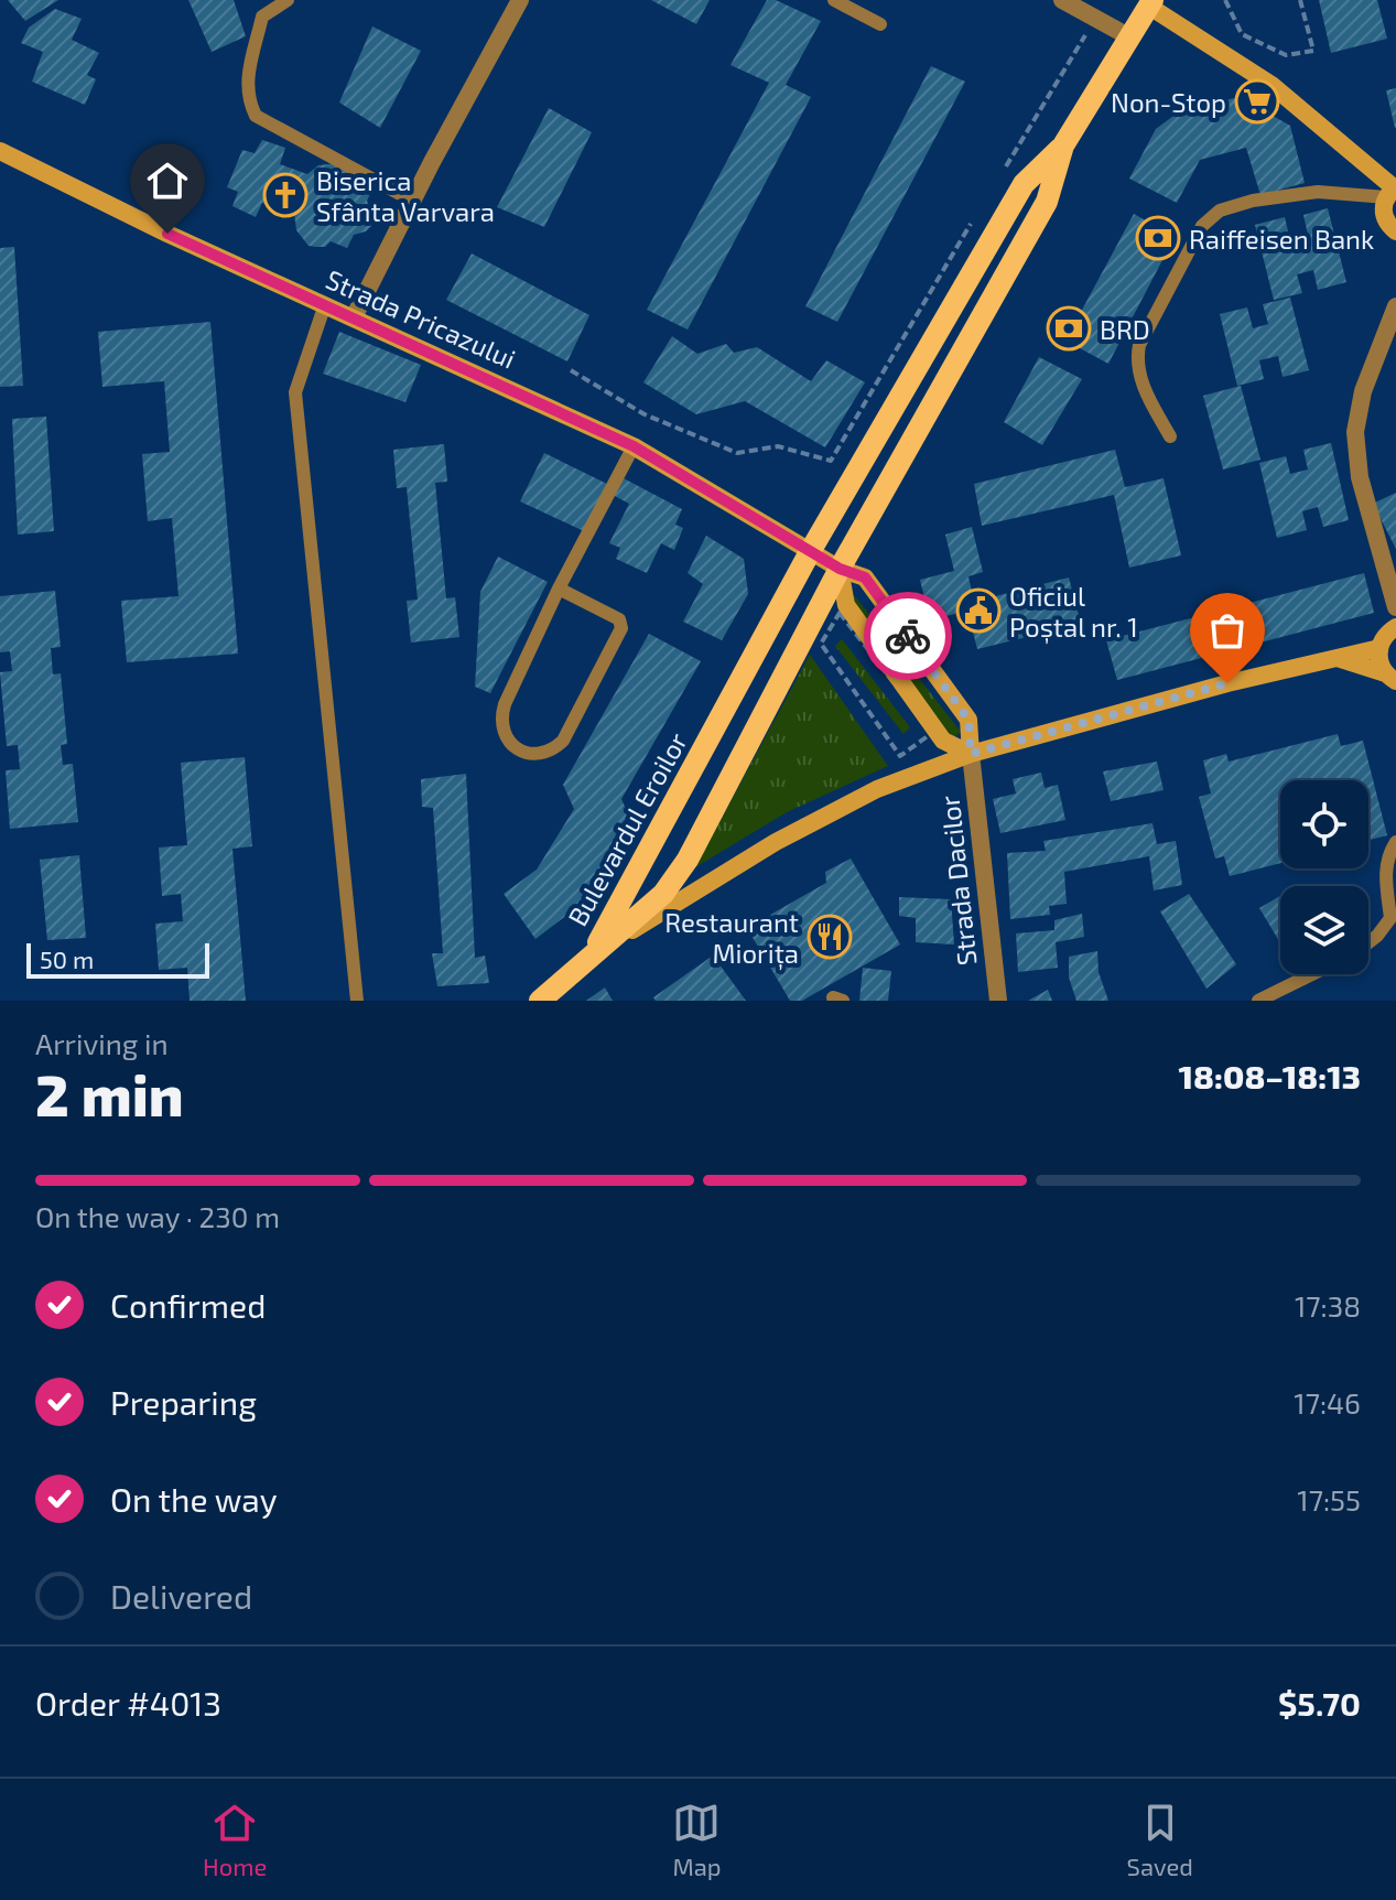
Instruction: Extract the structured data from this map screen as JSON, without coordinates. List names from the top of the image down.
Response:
{
  "streets": {
    "main road": ["Strada Pricazului", "Bulevardul Eroilor"],
    "street": ["Strada Dacilor"]
  },
  "crossings": [
    ["Strada Pricazului", "Bulevardul Eroilor"],
    ["Strada Pricazului", "Strada Dacilor"]
  ],
  "places": {
    "supermarket": ["Non-Stop"],
    "church": ["Biserica Sfânta Varvara"],
    "bank": ["Raiffeisen Bank", "BRD"],
    "public building": ["Oficiul Poștal nr. 1"],
    "restaurant": ["Restaurant Miorița"]
  },
  "scale_bar": "50 m",
  "page": {
    "scale": "50 m",
    "heading": ["2 min", "Arriving in", "18:08–18:13"],
    "panel": ["Order #4013", "$5.70"],
    "bar": "On the way · 230 m",
    "list": [
      ["Confirmed", "17:38"],
      ["Preparing", "17:46"],
      ["On the way", "17:55"],
      "Delivered"
    ],
    "tabs": ["Home", "Map", "Saved"]
  }
}
